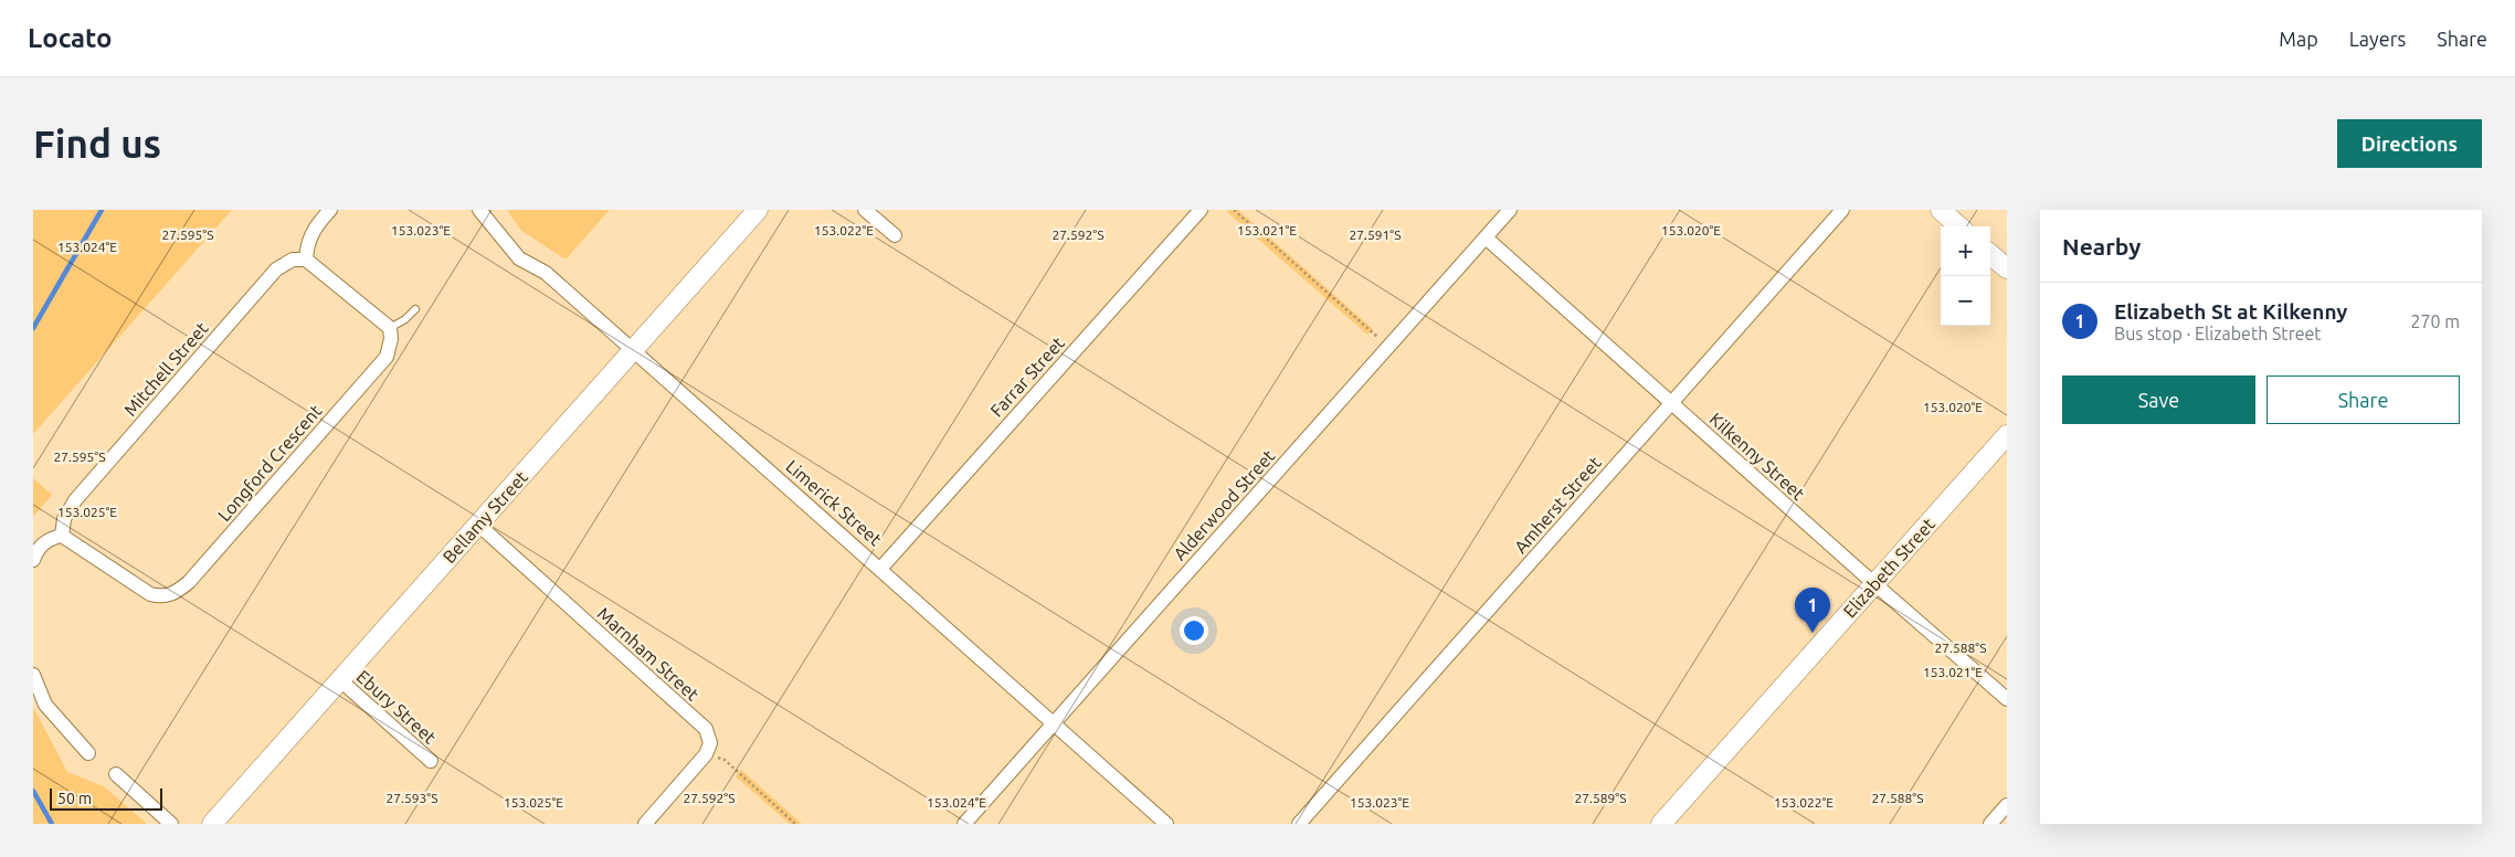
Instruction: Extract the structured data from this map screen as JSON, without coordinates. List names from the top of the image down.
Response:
{
  "streets": {
    "street": [
      "Mitchell Street",
      "Farrar Street",
      "Kilkenny Street",
      "Longford Crescent",
      "Limerick Street",
      "Alderwood Street",
      "Amherst Street",
      "Bellamy Street",
      "Elizabeth Street",
      "Marnham Street",
      "Ebury Street"
    ]
  },
  "crossings": [
    ["Mitchell Street", "Longford Crescent"],
    ["Farrar Street", "Limerick Street"],
    ["Kilkenny Street", "Alderwood Street"],
    ["Kilkenny Street", "Amherst Street"],
    ["Kilkenny Street", "Elizabeth Street"],
    ["Limerick Street", "Alderwood Street"],
    ["Limerick Street", "Bellamy Street"],
    ["Bellamy Street", "Marnham Street"],
    ["Bellamy Street", "Ebury Street"]
  ],
  "scale_bar": "50 m",
  "page": {
    "header": "Locato",
    "nav": ["Map", "Layers", "Share"],
    "buttons": [
      "Directions",
      ["Save", "Share"]
    ],
    "title": "Find us",
    "heading": "Nearby",
    "map_buttons": ["+", "−"],
    "list": [
      {
        "mark": "1",
        "name": "Elizabeth St at Kilkenny",
        "note": "Bus stop · Elizabeth Street",
        "value": "270 m"
      }
    ],
    "pins": "1",
    "scale": "50 m"
  },
  "coordinates": [
    "153.020°E",
    "153.023°E",
    "153.022°E",
    "153.021°E",
    "27.595°S",
    "27.592°S",
    "27.591°S",
    "153.024°E",
    "153.025°E",
    "27.588°S",
    "27.593°S",
    "27.589°S"
  ]
}
